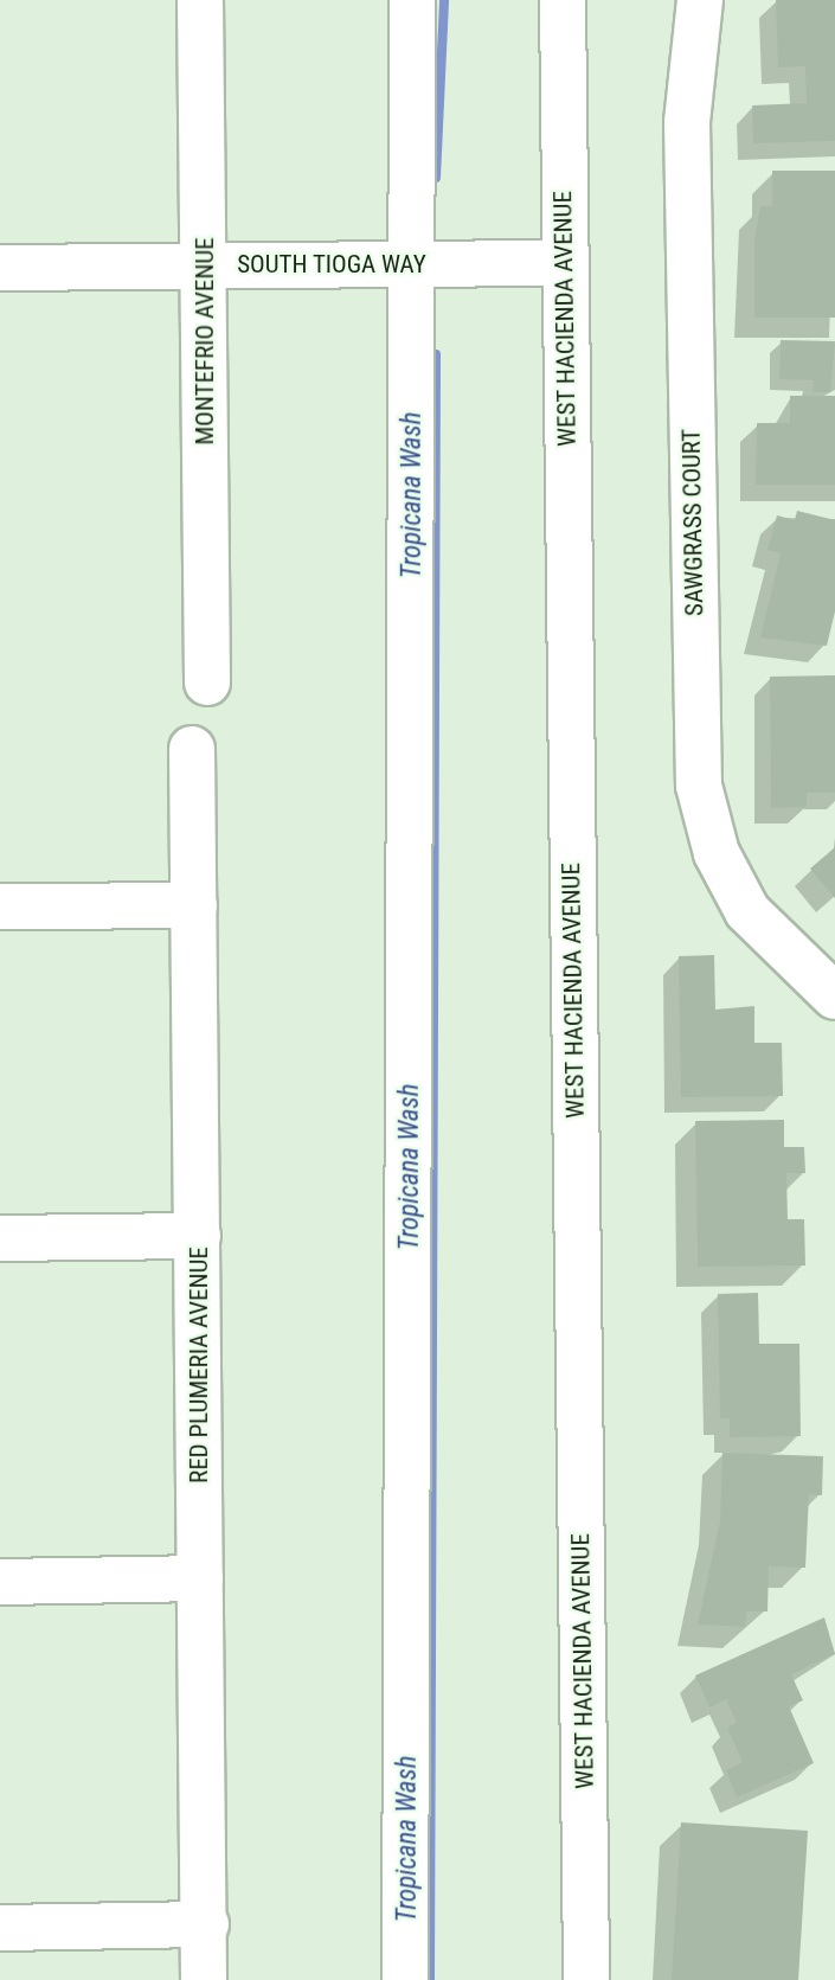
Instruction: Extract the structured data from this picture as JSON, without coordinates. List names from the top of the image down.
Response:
{
  "streets": {
    "street": [
      "SOUTH TIOGA WAY",
      "WEST HACIENDA AVENUE",
      "MONTEFRIO AVENUE",
      "SAWGRASS COURT",
      "RED PLUMERIA AVENUE"
    ]
  },
  "crossings": [
    ["SOUTH TIOGA WAY", "WEST HACIENDA AVENUE"],
    ["SOUTH TIOGA WAY", "MONTEFRIO AVENUE"]
  ],
  "water": ["Tropicana Wash"]
}
